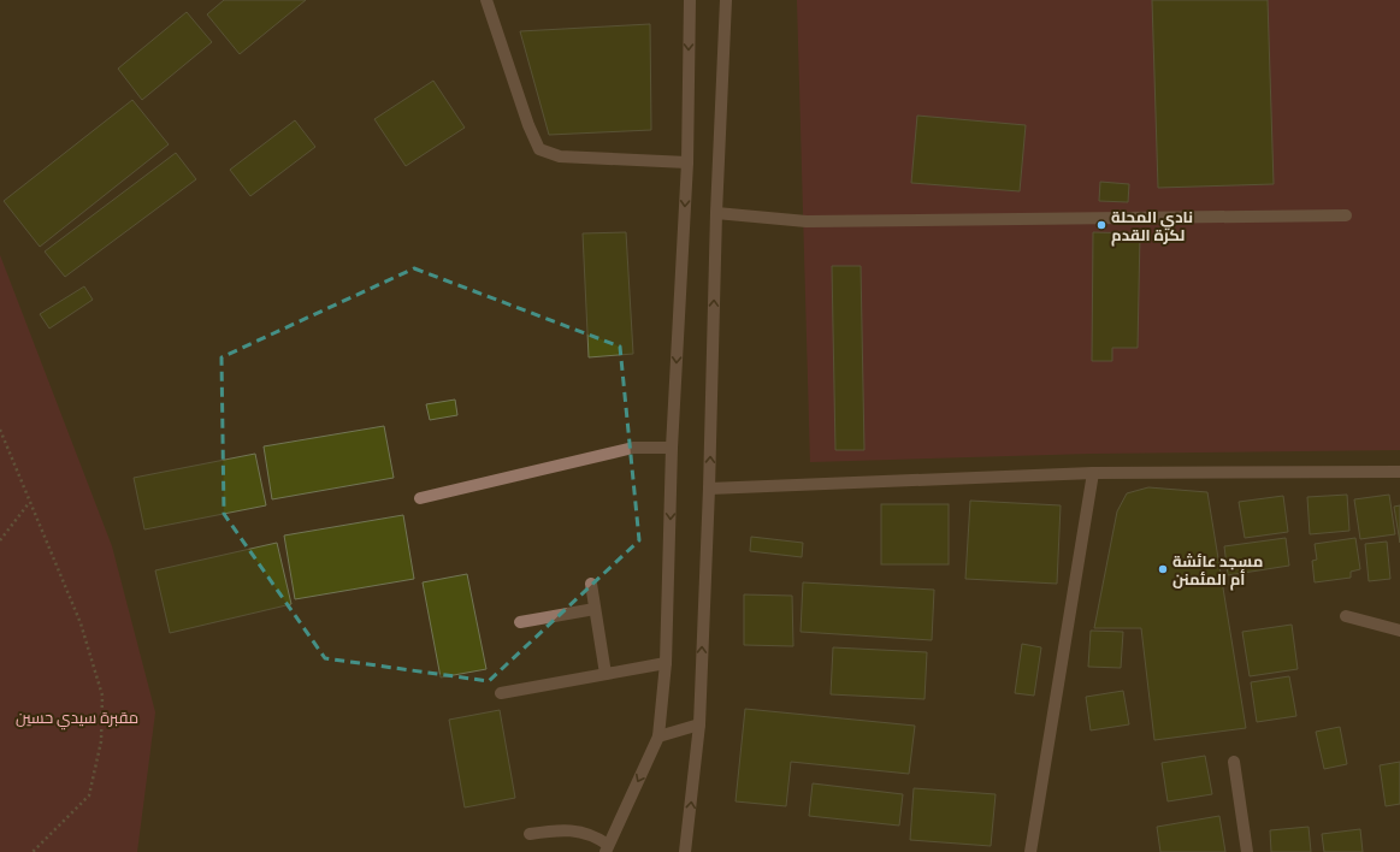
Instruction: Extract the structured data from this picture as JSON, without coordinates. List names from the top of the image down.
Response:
{
  "parks": ["مقبرة سيدي حسين"],
  "places": ["نادي المحلة لكرة القدم", "مسجد عائشة أم المئمنن"]
}
